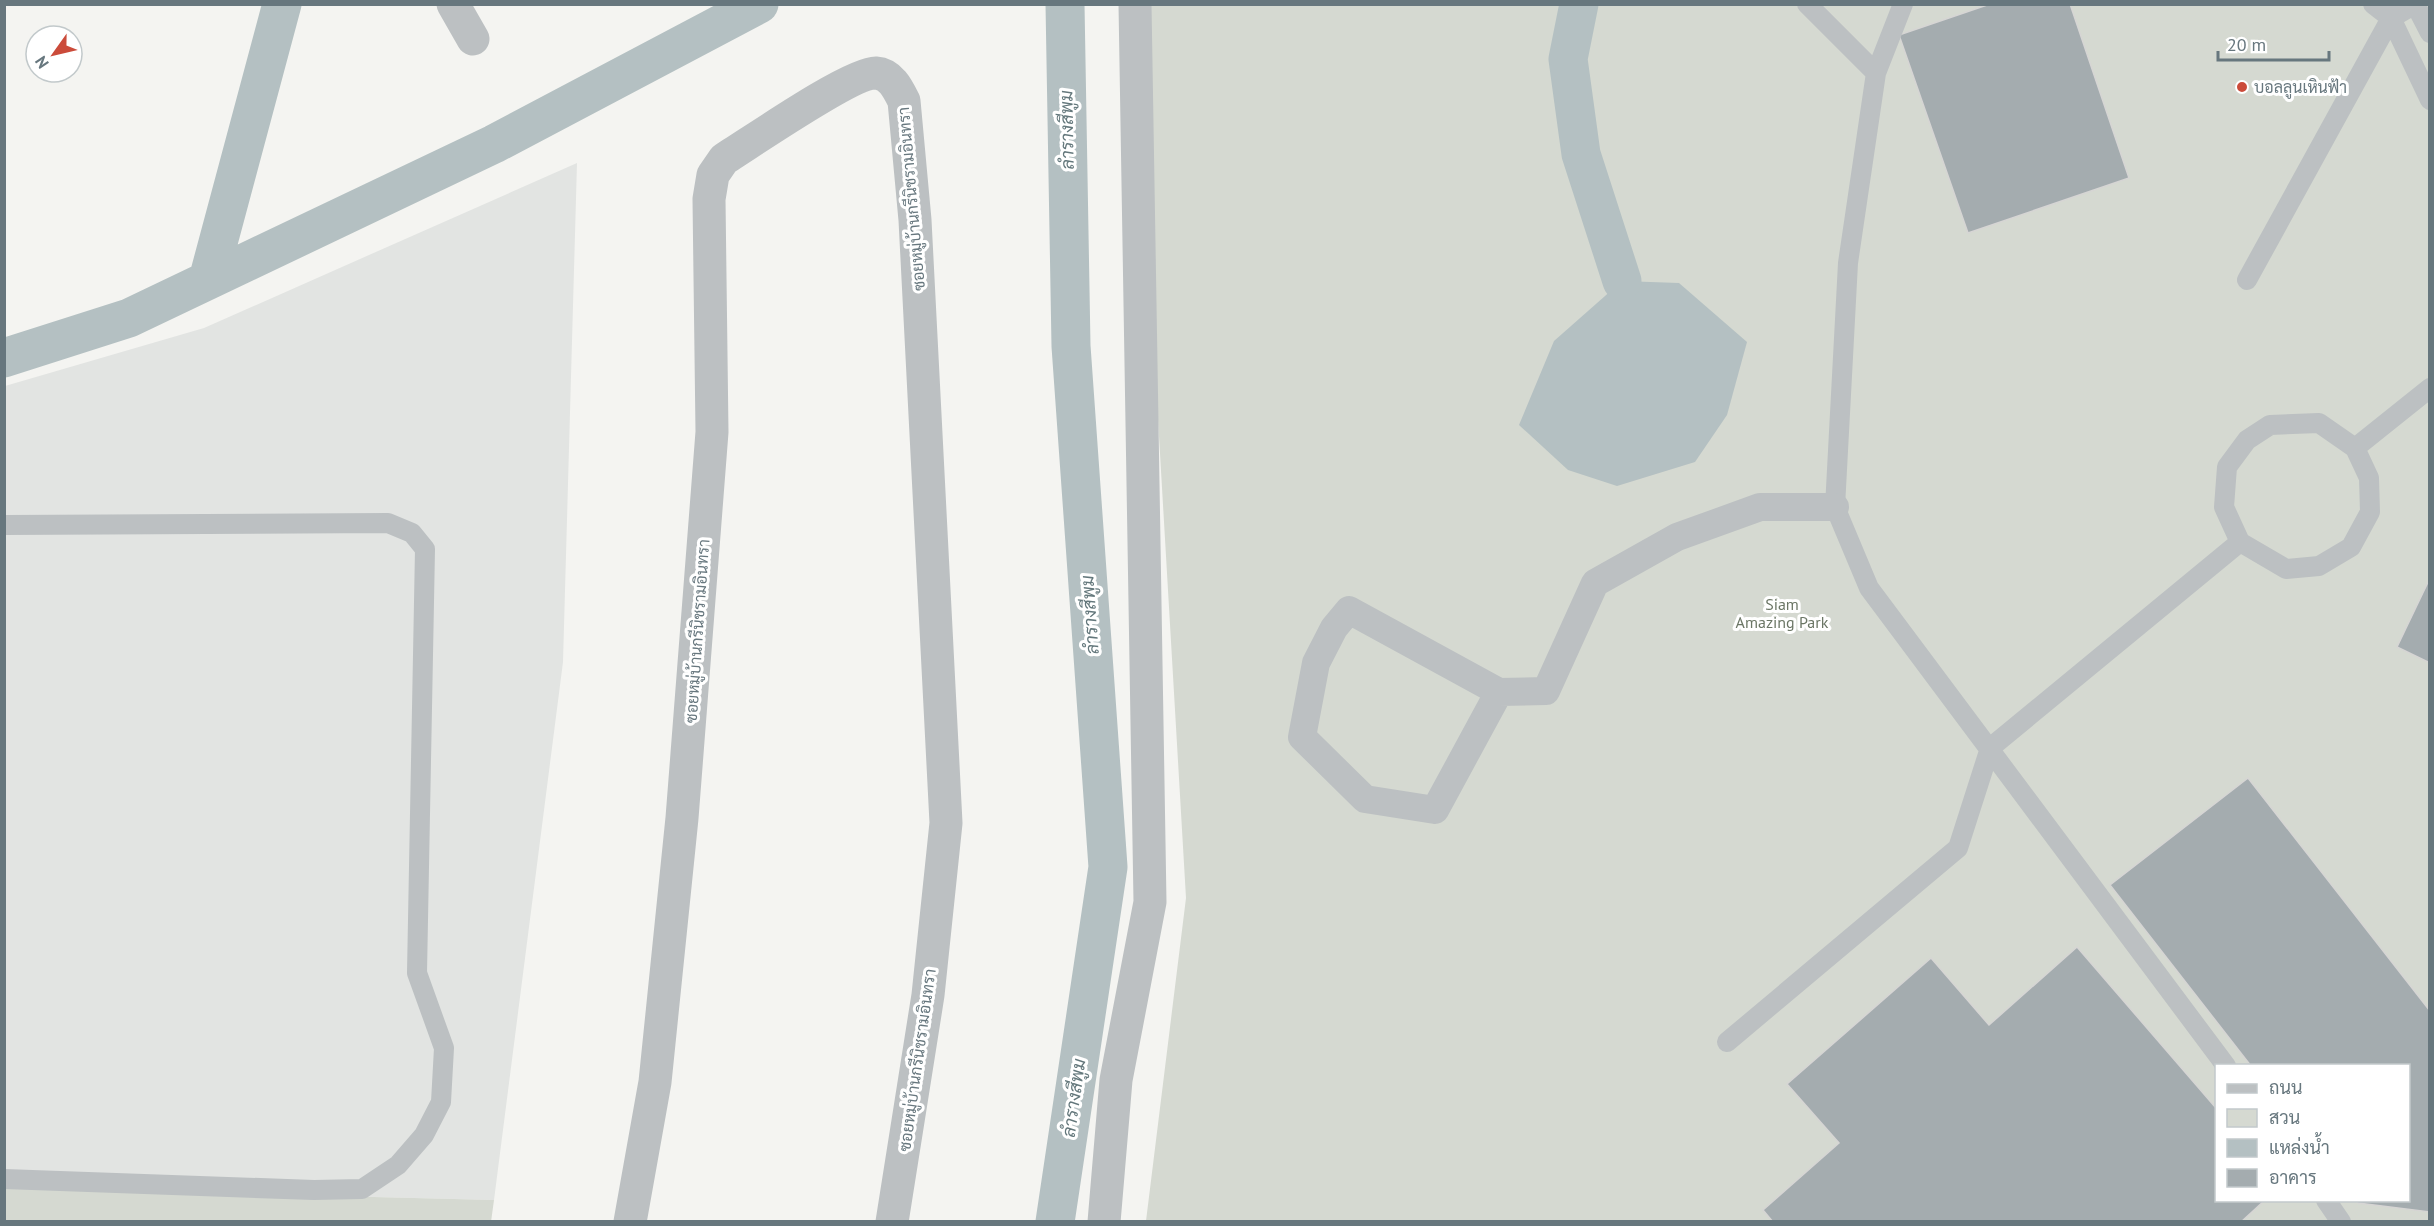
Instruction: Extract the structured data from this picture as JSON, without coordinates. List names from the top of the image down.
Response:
{
  "streets": {
    "street": ["ซอยหมู่บ้านกรีนิชรามอินทรา"]
  },
  "water": ["ลำรางสีพูม"],
  "parks": ["Siam Amazing Park"],
  "places": ["บอลลูนเหินฟ้า"],
  "legend": [
    "ถนน",
    "สวน",
    "แหล่งน้ำ",
    "อาคาร"
  ],
  "scale_bar": "20 m",
  "north": "bottom left"
}
